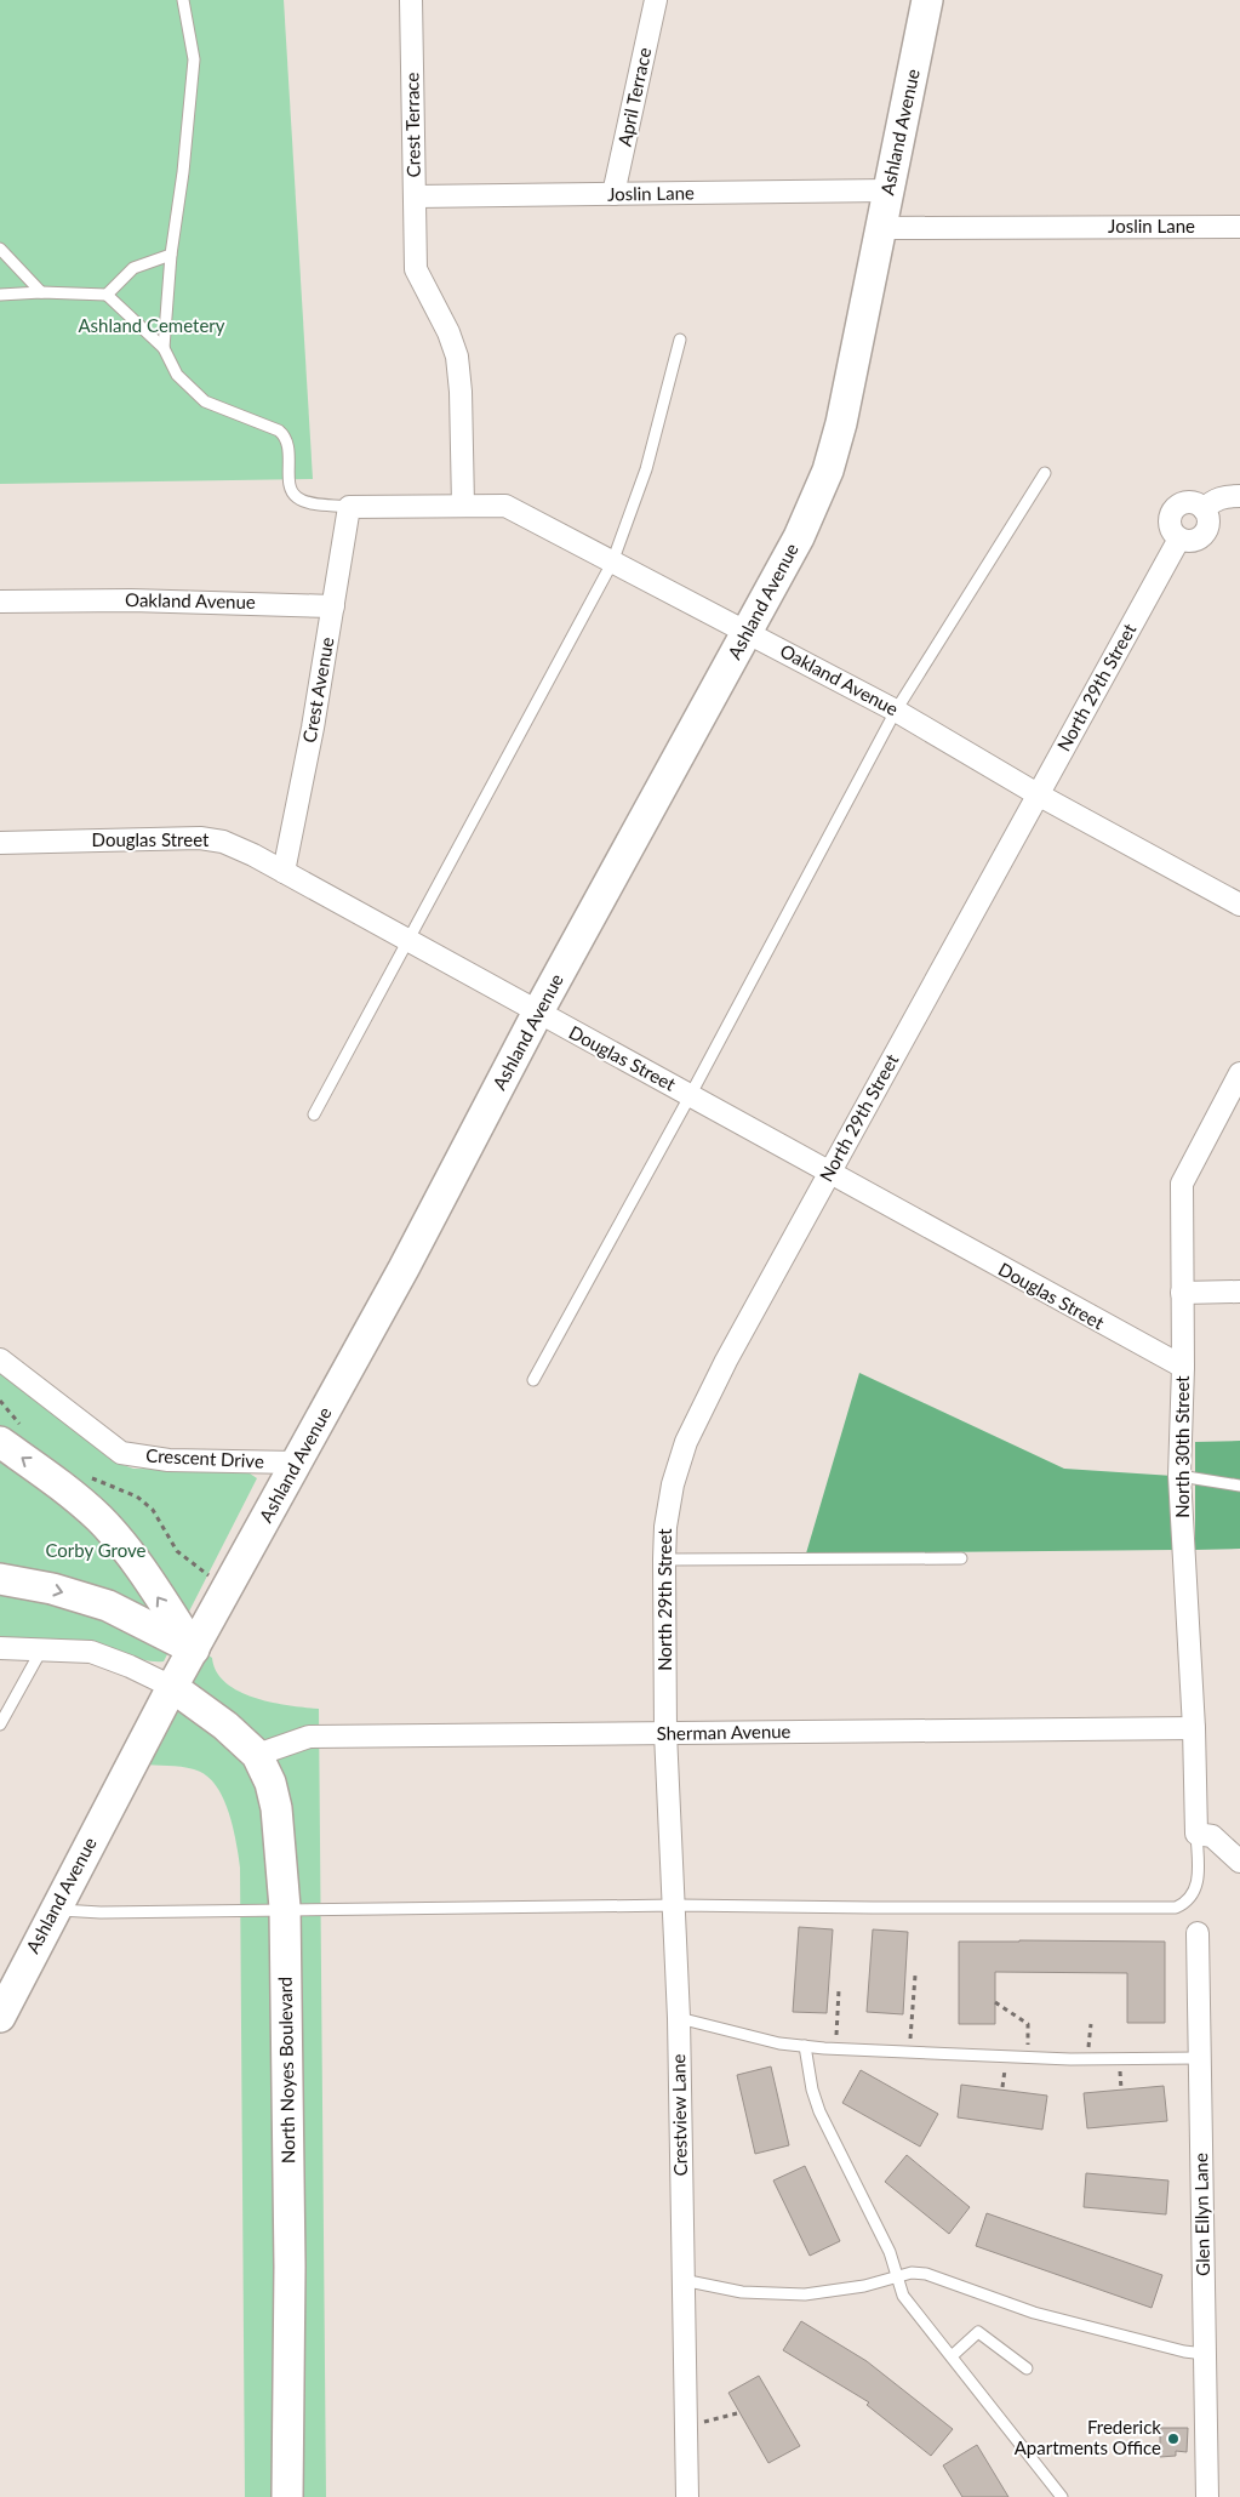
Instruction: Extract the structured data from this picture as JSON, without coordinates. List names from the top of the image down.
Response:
{
  "streets": {
    "street": [
      "April Terrace",
      "Crest Terrace",
      "Ashland Avenue",
      "Joslin Lane",
      "Oakland Avenue",
      "North 29th Street",
      "Crest Avenue",
      "Douglas Street",
      "North 30th Street",
      "Crescent Drive",
      "Sherman Avenue",
      "North Noyes Boulevard",
      "Crestview Lane",
      "Glen Ellyn Lane"
    ]
  },
  "crossings": [
    ["April Terrace", "Joslin Lane"],
    ["Crest Terrace", "Joslin Lane"],
    ["Ashland Avenue", "Joslin Lane"],
    ["Ashland Avenue", "Oakland Avenue"],
    ["Ashland Avenue", "Douglas Street"],
    ["Ashland Avenue", "Crescent Drive"],
    ["Ashland Avenue", "North Noyes Boulevard"],
    ["Oakland Avenue", "North 29th Street"],
    ["Oakland Avenue", "Crest Avenue"],
    ["North 29th Street", "Douglas Street"],
    ["North 29th Street", "Sherman Avenue"],
    ["North 29th Street", "Crestview Lane"],
    ["Crest Avenue", "Douglas Street"],
    ["Douglas Street", "North 30th Street"],
    ["North 30th Street", "Sherman Avenue"],
    ["Sherman Avenue", "North Noyes Boulevard"],
    ["Sherman Avenue", "Crestview Lane"]
  ],
  "parks": ["Ashland Cemetery", "Corby Grove"],
  "places": ["Frederick Apartments Office"]
}
